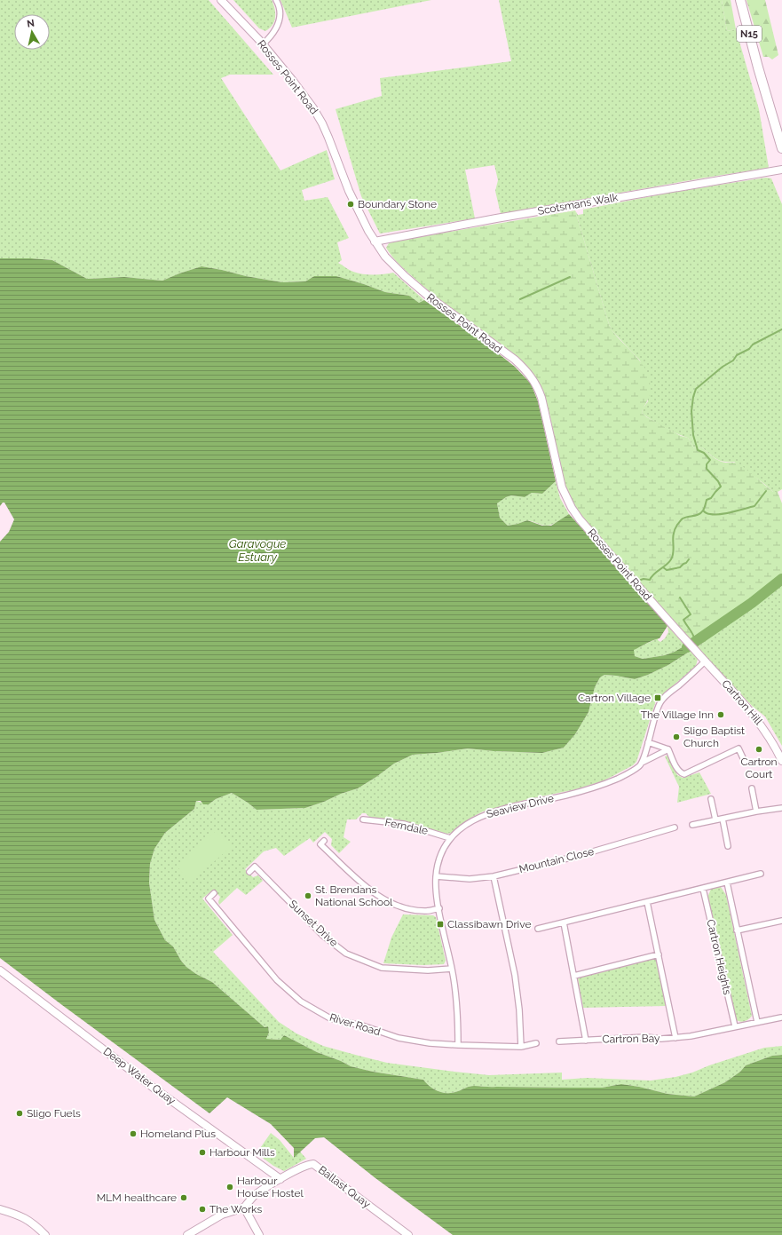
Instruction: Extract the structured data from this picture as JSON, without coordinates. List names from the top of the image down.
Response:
{
  "streets": {
    "highway": ["N15"],
    "street": [
      "Rosses Point Road",
      "Scotsmans Walk",
      "Cartron Hill",
      "Seaview Drive",
      "Ferndale",
      "Mountain Close",
      "Sunset Drive",
      "Cartron Heights",
      "River Road",
      "Cartron Bay",
      "Deep Water Quay",
      "Ballast Quay"
    ]
  },
  "crossings": [
    ["Rosses Point Road", "Scotsmans Walk"],
    ["Rosses Point Road", "Cartron Hill"],
    ["Seaview Drive", "Ferndale"],
    ["Seaview Drive", "Mountain Close"],
    ["Seaview Drive", "Sunset Drive"],
    ["Seaview Drive", "River Road"],
    ["Cartron Heights", "Cartron Bay"],
    ["Deep Water Quay", "Ballast Quay"]
  ],
  "water": ["Garavogue Estuary"],
  "places": {
    "other": [
      "Boundary Stone",
      "The Village Inn",
      "Sligo Baptist Church",
      "Cartron Court",
      "St. Brendans National School",
      "Sligo Fuels",
      "Homeland Plus",
      "Harbour Mills",
      "Harbour House Hostel",
      "MLM healthcare",
      "The Works"
    ],
    "transit": ["Cartron Village", "Classibawn Drive"]
  },
  "north": "top"
}
